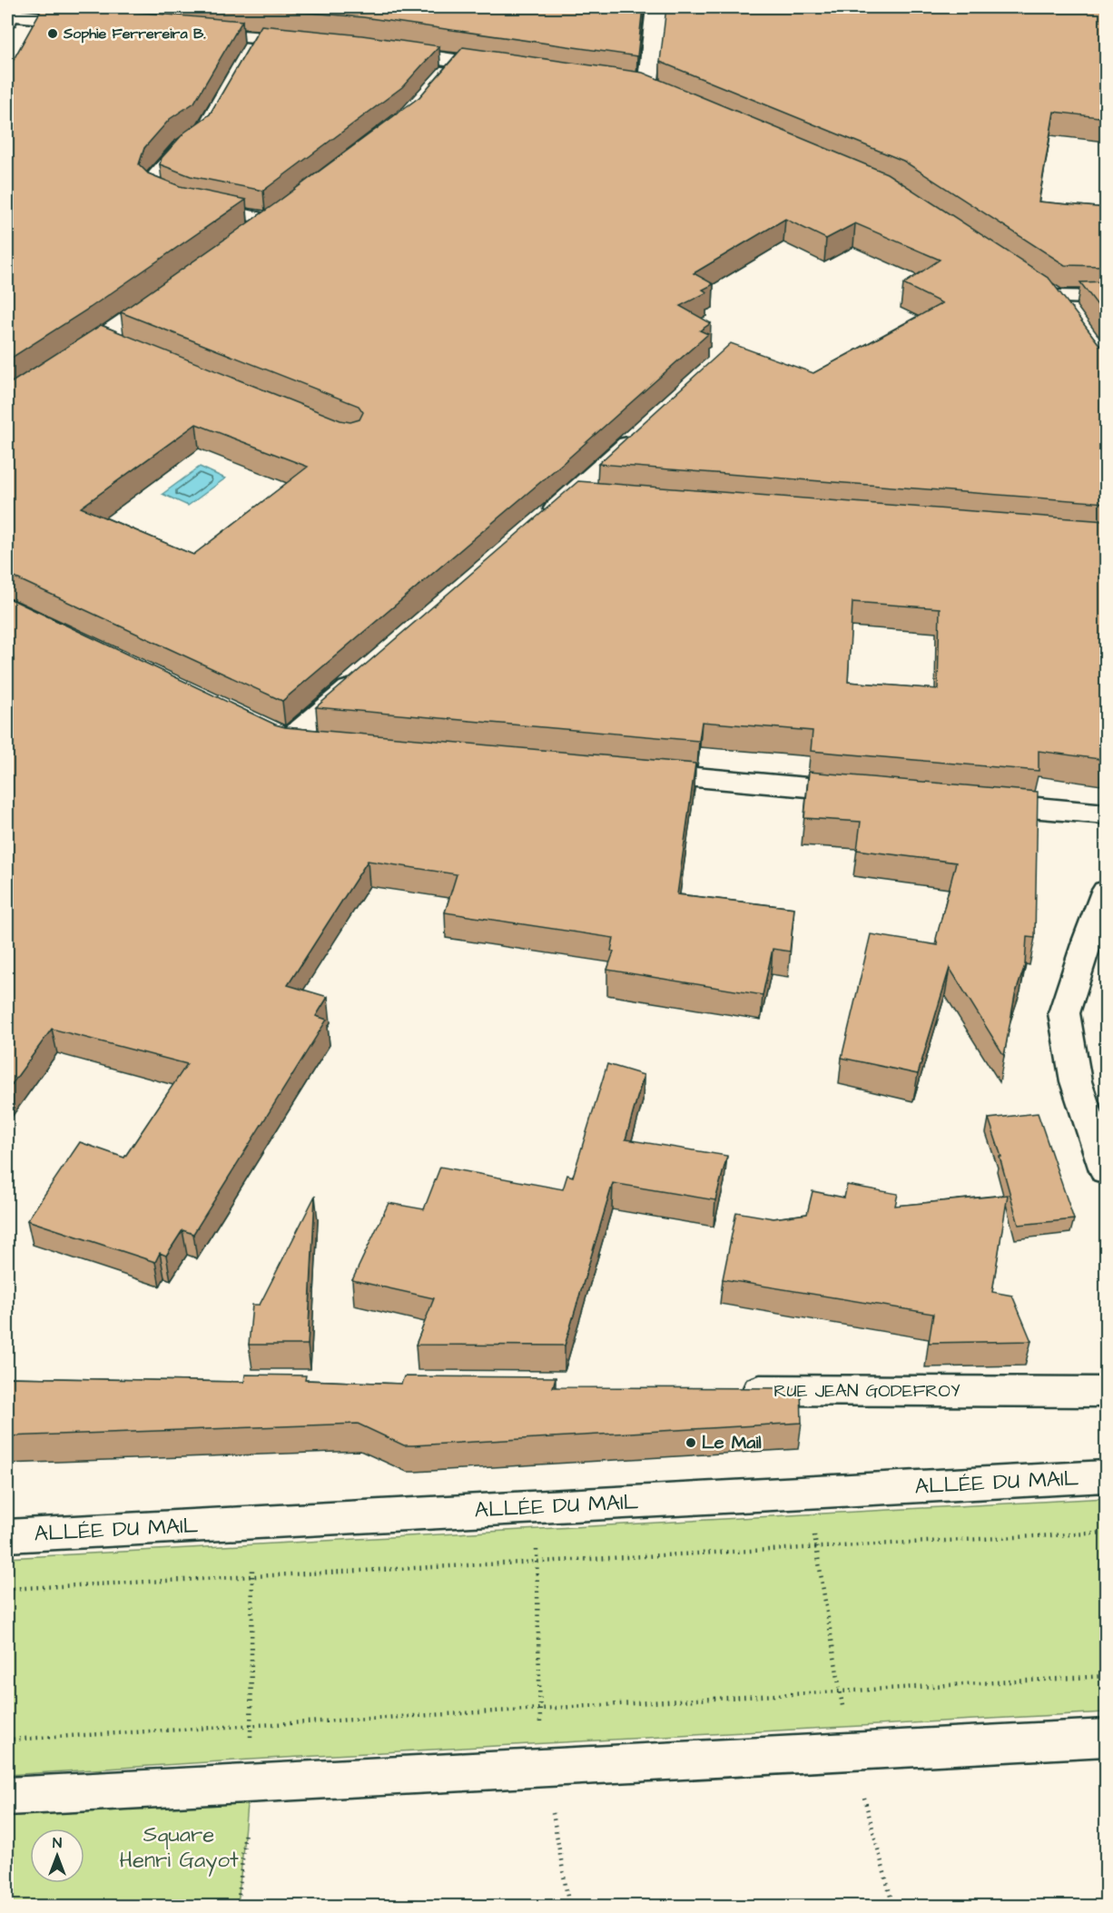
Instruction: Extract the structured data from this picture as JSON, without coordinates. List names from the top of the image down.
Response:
{
  "streets": {
    "street": ["RUE JEAN GODEFROY", "ALLÉE DU MAIL"]
  },
  "parks": ["Square Henri Gayot"],
  "places": ["Sophie Ferrereira B.", "Le Mail"],
  "north": "top"
}
